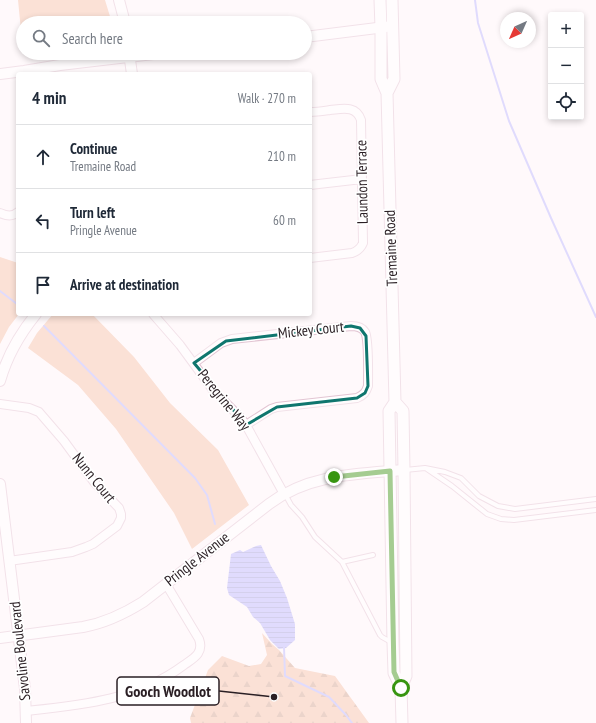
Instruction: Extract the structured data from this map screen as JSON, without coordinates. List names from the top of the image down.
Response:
{
  "streets": {
    "main road": ["Tremaine Road"],
    "street": [
      "Laundon Terrace",
      "Mickey Court",
      "Peregrine Way",
      "Nunn Court",
      "Pringle Avenue",
      "Savoline Boulevard"
    ]
  },
  "crossings": [
    ["Tremaine Road", "Pringle Avenue"],
    ["Mickey Court", "Peregrine Way"],
    ["Peregrine Way", "Pringle Avenue"],
    ["Nunn Court", "Savoline Boulevard"],
    ["Pringle Avenue", "Savoline Boulevard"]
  ],
  "places": ["Gooch Woodlot"],
  "north": "bottom left",
  "page": {
    "map_buttons": ["+", "−"],
    "search": "Search here",
    "heading": ["4 min", "Walk · 270 m"],
    "list": [
      ["Continue", "Tremaine Road", "210 m"],
      ["Turn left", "Pringle Avenue", "60 m"],
      "Arrive at destination"
    ]
  }
}
